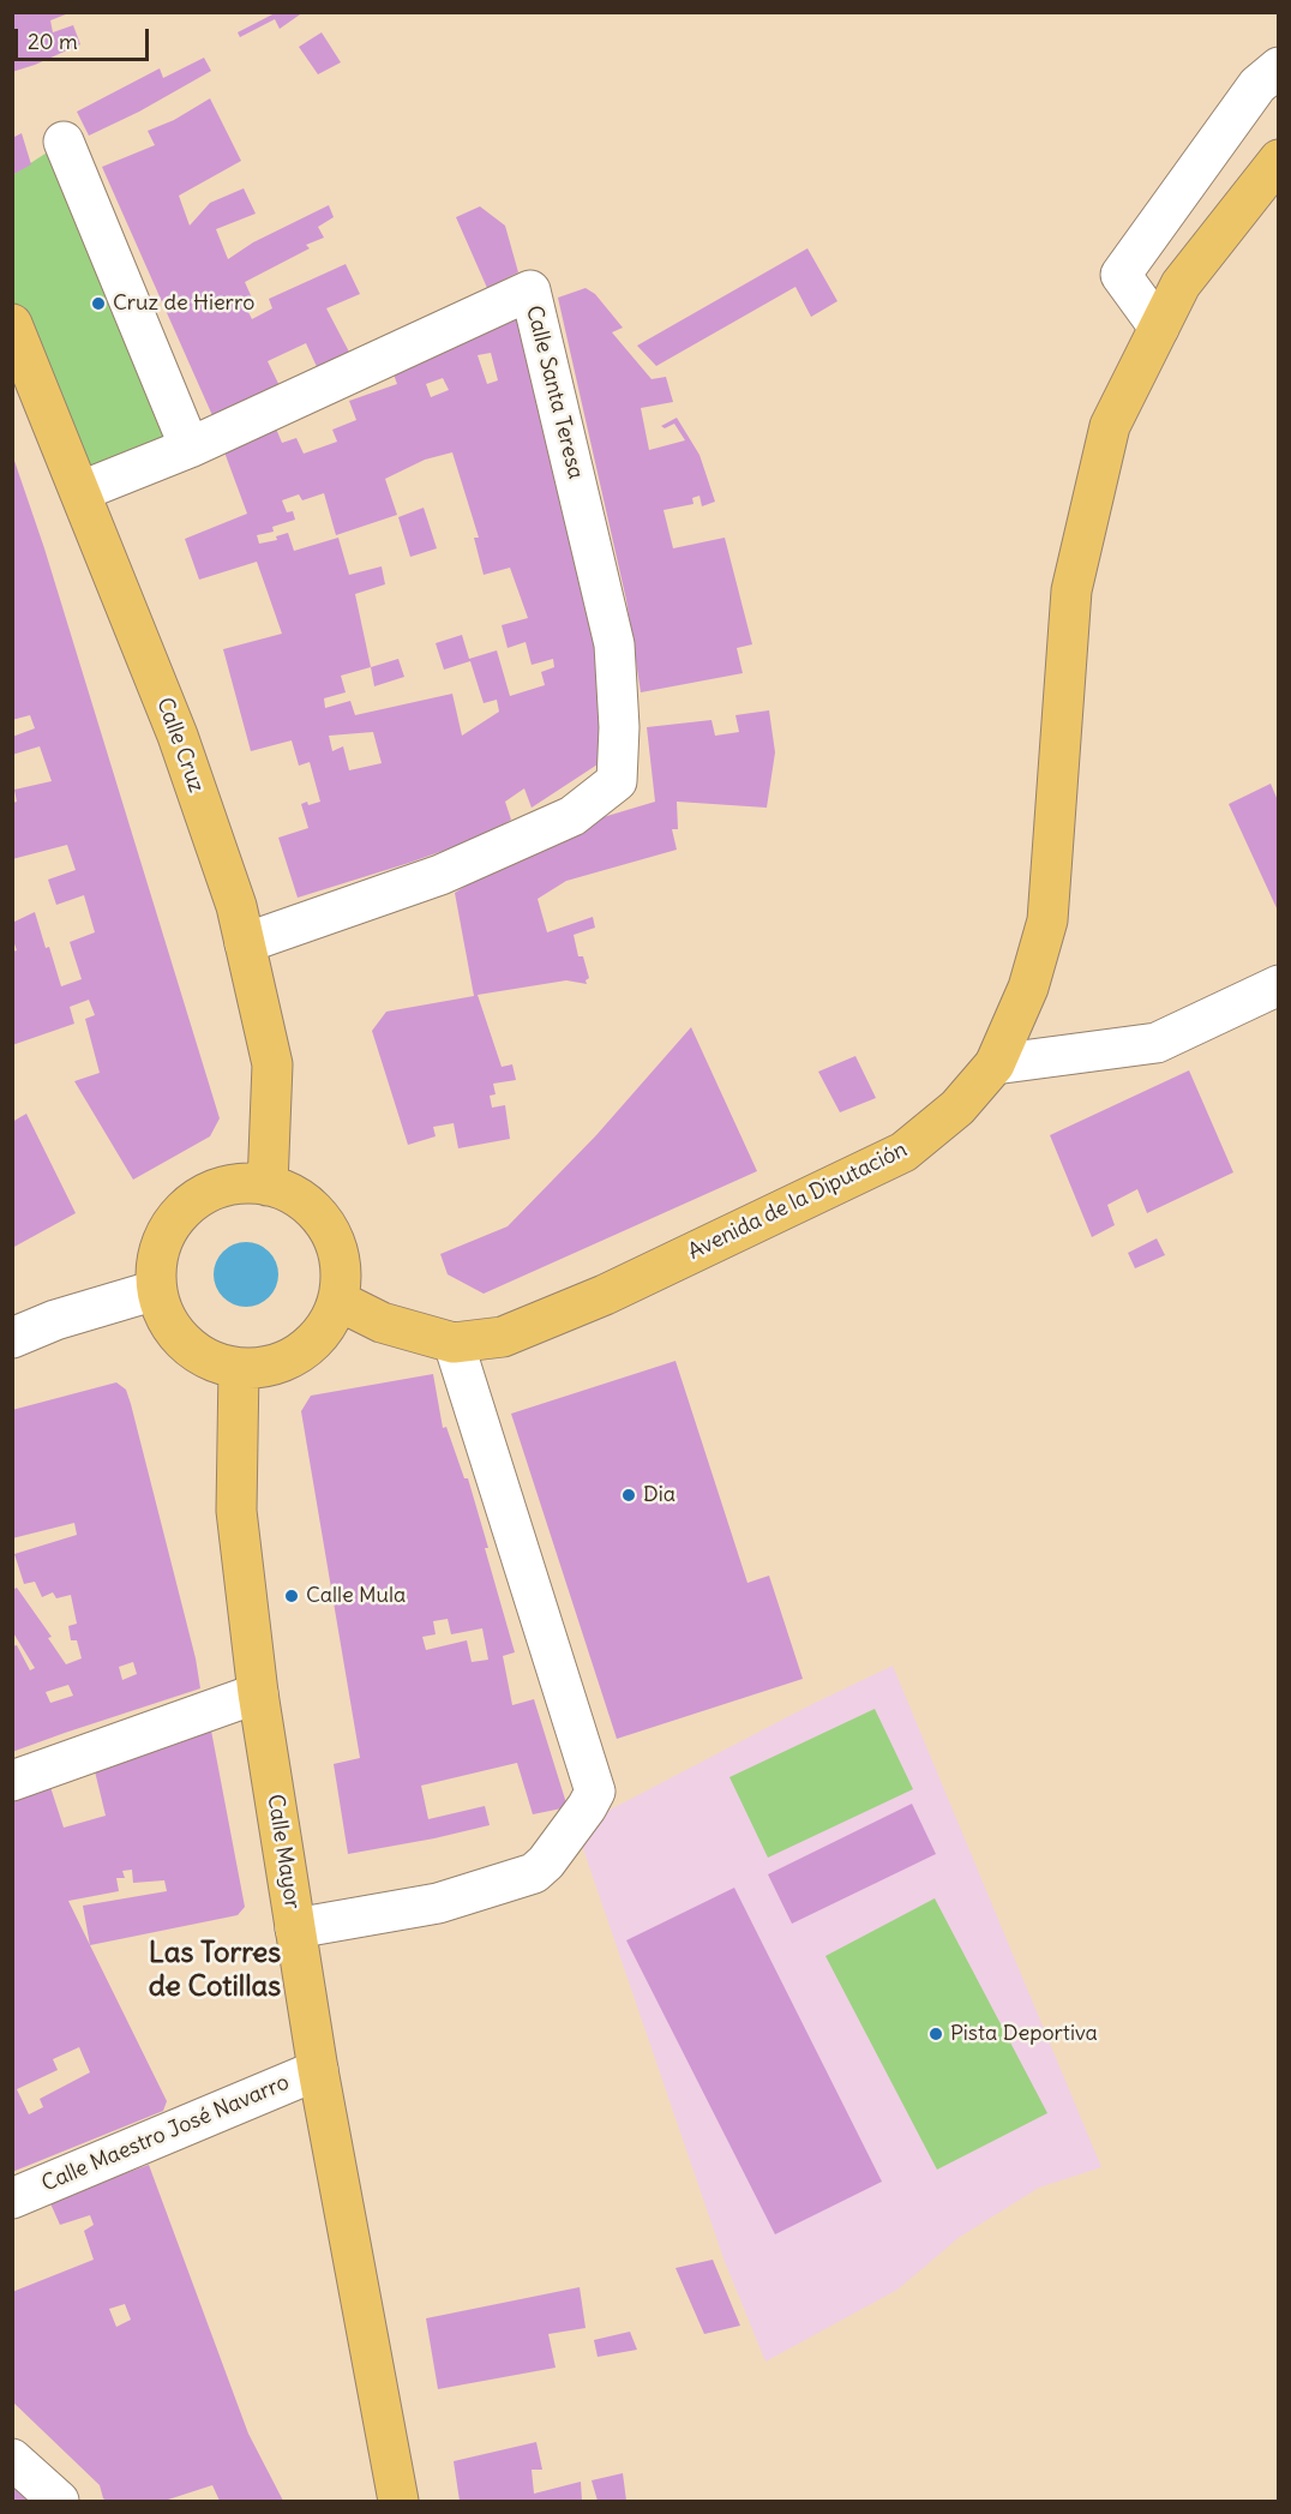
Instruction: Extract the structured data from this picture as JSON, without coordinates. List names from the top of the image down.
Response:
{
  "streets": {
    "main road": ["Calle Cruz", "Avenida de la Diputación", "Calle Mayor"],
    "street": ["Calle Santa Teresa", "Calle Maestro José Navarro"]
  },
  "crossings": [
    ["Calle Santa Teresa", "Calle Cruz"],
    ["Calle Cruz", "Avenida de la Diputación"],
    ["Calle Cruz", "Calle Mayor"],
    ["Avenida de la Diputación", "Calle Mayor"],
    ["Calle Mayor", "Calle Maestro José Navarro"]
  ],
  "districts": ["Las Torres de Cotillas"],
  "places": [
    "Cruz de Hierro",
    "Dia",
    "Calle Mula",
    "Pista Deportiva"
  ],
  "scale_bar": "20 m"
}
